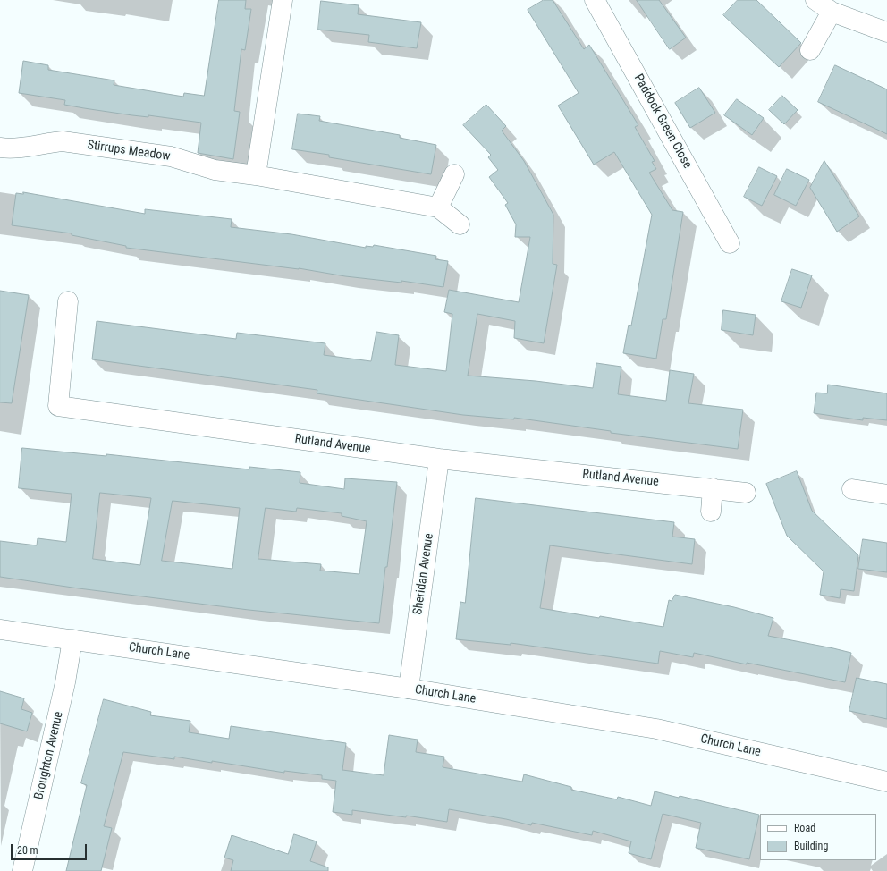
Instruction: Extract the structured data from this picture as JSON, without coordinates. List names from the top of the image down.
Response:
{
  "streets": {
    "street": [
      "Paddock Green Close",
      "Stirrups Meadow",
      "Rutland Avenue",
      "Sheridan Avenue",
      "Church Lane",
      "Broughton Avenue"
    ]
  },
  "crossings": [
    ["Rutland Avenue", "Sheridan Avenue"],
    ["Sheridan Avenue", "Church Lane"],
    ["Church Lane", "Broughton Avenue"]
  ],
  "legend": ["Road", "Building"],
  "scale_bar": "20 m"
}
